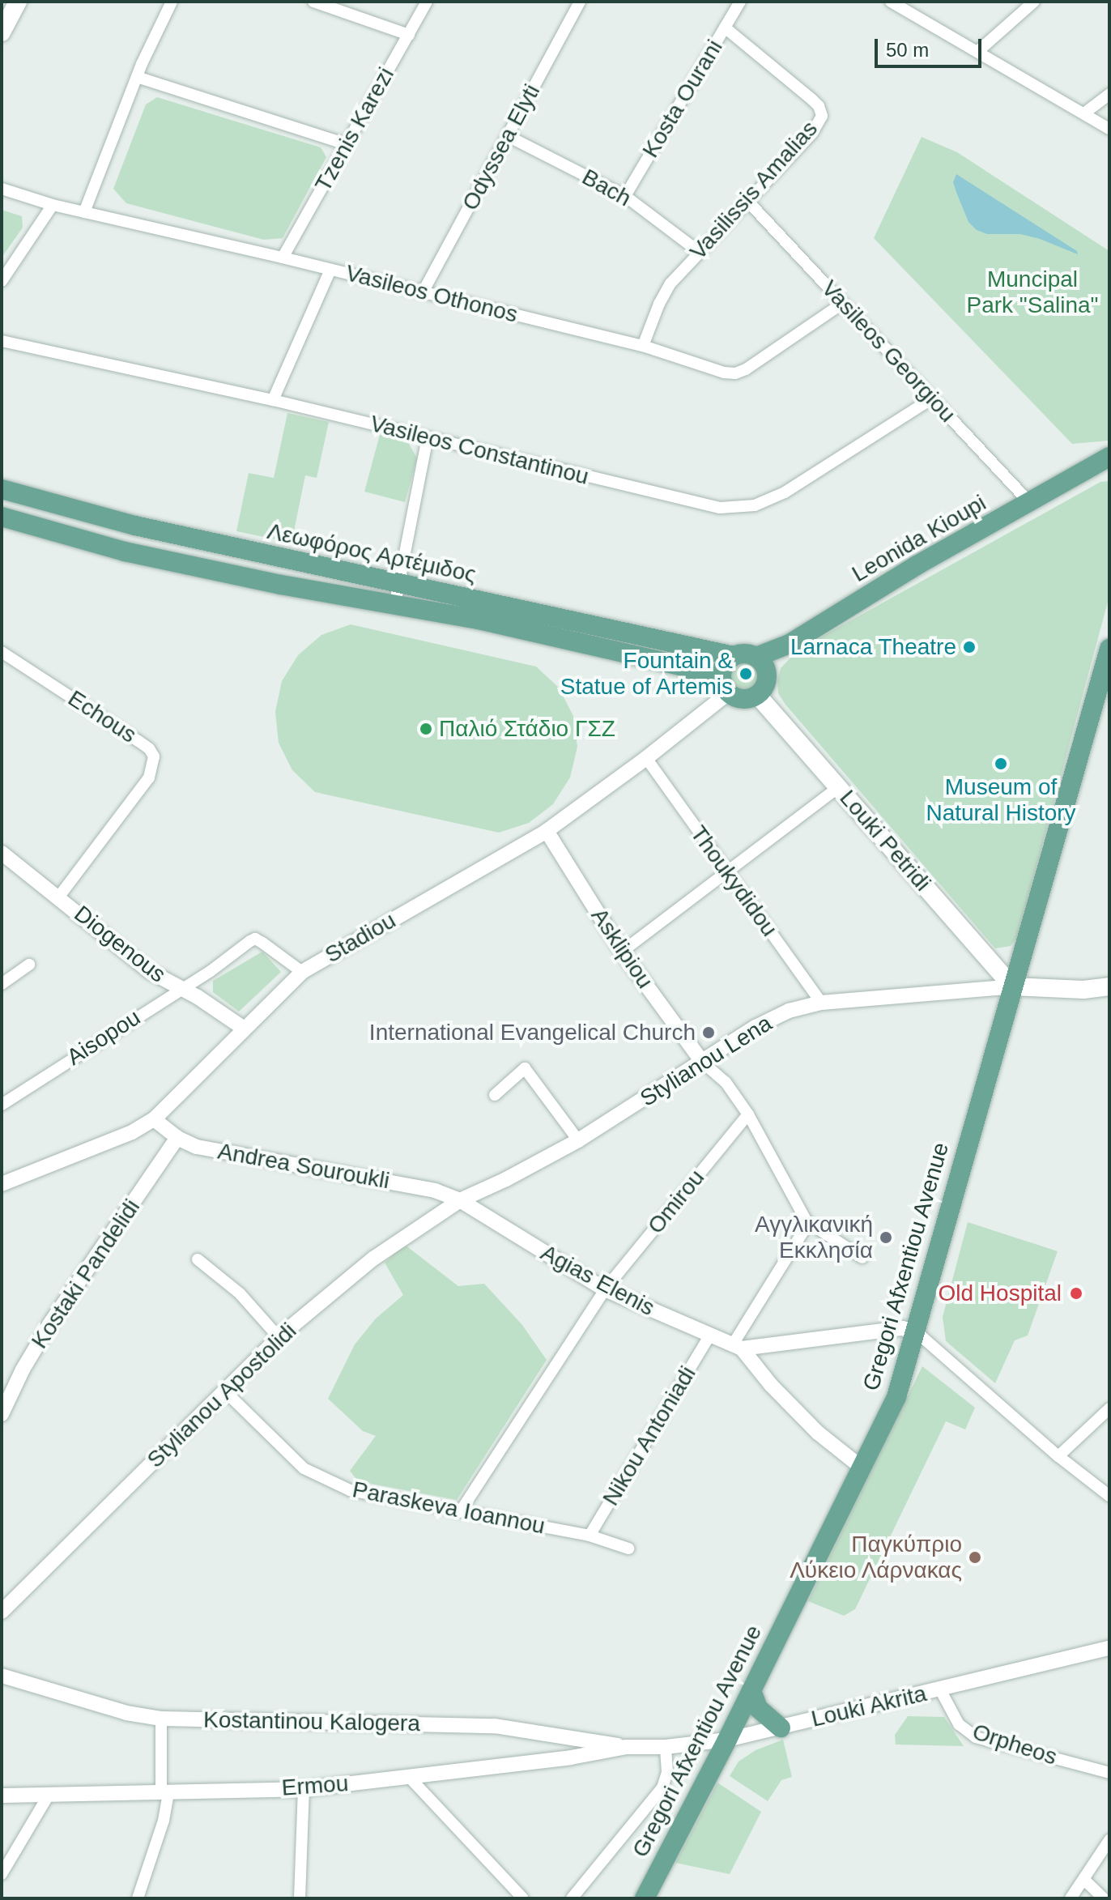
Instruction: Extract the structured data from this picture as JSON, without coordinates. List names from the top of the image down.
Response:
{
  "streets": {
    "main road": [
      "Leonida Kioupi",
      "Λεωφόρος Αρτέμιδος",
      "Louki Petridi",
      "Gregori Afxentiou Avenue"
    ],
    "street": [
      "Kosta Ourani",
      "Tzenis Karezi",
      "Odyssea Elyti",
      "Bach",
      "Vasilissis Amalias",
      "Vasileos Othonos",
      "Vasileos Georgiou",
      "Vasileos Constantinou",
      "Echous",
      "Thoukydidou",
      "Stadiou",
      "Diogenous",
      "Asklipiou",
      "Aisopou",
      "Stylianou Lena",
      "Andrea Souroukli",
      "Omirou",
      "Kostaki Pandelidi",
      "Agias Elenis",
      "Stylianou Apostolidi",
      "Nikou Antoniadi",
      "Paraskeva Ioannou",
      "Louki Akrita",
      "Kostantinou Kalogera",
      "Orpheos",
      "Ermou"
    ]
  },
  "crossings": [
    ["Kosta Ourani", "Bach"],
    ["Kosta Ourani", "Vasilissis Amalias"],
    ["Tzenis Karezi", "Vasileos Othonos"],
    ["Odyssea Elyti", "Bach"],
    ["Odyssea Elyti", "Vasileos Othonos"],
    ["Bach", "Vasilissis Amalias"],
    ["Vasilissis Amalias", "Vasileos Othonos"],
    ["Vasilissis Amalias", "Vasileos Georgiou"],
    ["Vasileos Othonos", "Vasileos Georgiou"],
    ["Vasileos Georgiou", "Vasileos Constantinou"],
    ["Vasileos Georgiou", "Leonida Kioupi"],
    ["Leonida Kioupi", "Λεωφόρος Αρτέμιδος"],
    ["Leonida Kioupi", "Louki Petridi"],
    ["Leonida Kioupi", "Stadiou"],
    ["Λεωφόρος Αρτέμιδος", "Louki Petridi"],
    ["Λεωφόρος Αρτέμιδος", "Stadiou"],
    ["Echous", "Diogenous"],
    ["Louki Petridi", "Stadiou"],
    ["Louki Petridi", "Stylianou Lena"],
    ["Louki Petridi", "Gregori Afxentiou Avenue"],
    ["Thoukydidou", "Stadiou"],
    ["Thoukydidou", "Stylianou Lena"],
    ["Stadiou", "Diogenous"],
    ["Stadiou", "Asklipiou"],
    ["Stadiou", "Aisopou"],
    ["Stadiou", "Andrea Souroukli"],
    ["Diogenous", "Aisopou"],
    ["Asklipiou", "Stylianou Lena"],
    ["Stylianou Lena", "Andrea Souroukli"],
    ["Stylianou Lena", "Gregori Afxentiou Avenue"],
    ["Stylianou Lena", "Agias Elenis"],
    ["Stylianou Lena", "Stylianou Apostolidi"],
    ["Andrea Souroukli", "Kostaki Pandelidi"],
    ["Andrea Souroukli", "Agias Elenis"],
    ["Andrea Souroukli", "Stylianou Apostolidi"],
    ["Omirou", "Agias Elenis"],
    ["Omirou", "Paraskeva Ioannou"],
    ["Gregori Afxentiou Avenue", "Agias Elenis"],
    ["Gregori Afxentiou Avenue", "Louki Akrita"],
    ["Agias Elenis", "Stylianou Apostolidi"],
    ["Agias Elenis", "Nikou Antoniadi"],
    ["Stylianou Apostolidi", "Paraskeva Ioannou"],
    ["Nikou Antoniadi", "Paraskeva Ioannou"],
    ["Louki Akrita", "Kostantinou Kalogera"],
    ["Louki Akrita", "Orpheos"],
    ["Louki Akrita", "Ermou"],
    ["Kostantinou Kalogera", "Ermou"]
  ],
  "parks": ["Muncipal Park \"Salina\""],
  "places": [
    "Larnaca Theatre",
    "Fountain & Statue of Artemis",
    "Παλιό Στάδιο ΓΣΖ",
    "Museum of Natural History",
    "International Evangelical Church",
    "Αγγλικανική Εκκλησία",
    "Old Hospital",
    "Παγκύπριο Λύκειο Λάρνακας"
  ],
  "scale_bar": "50 m"
}
